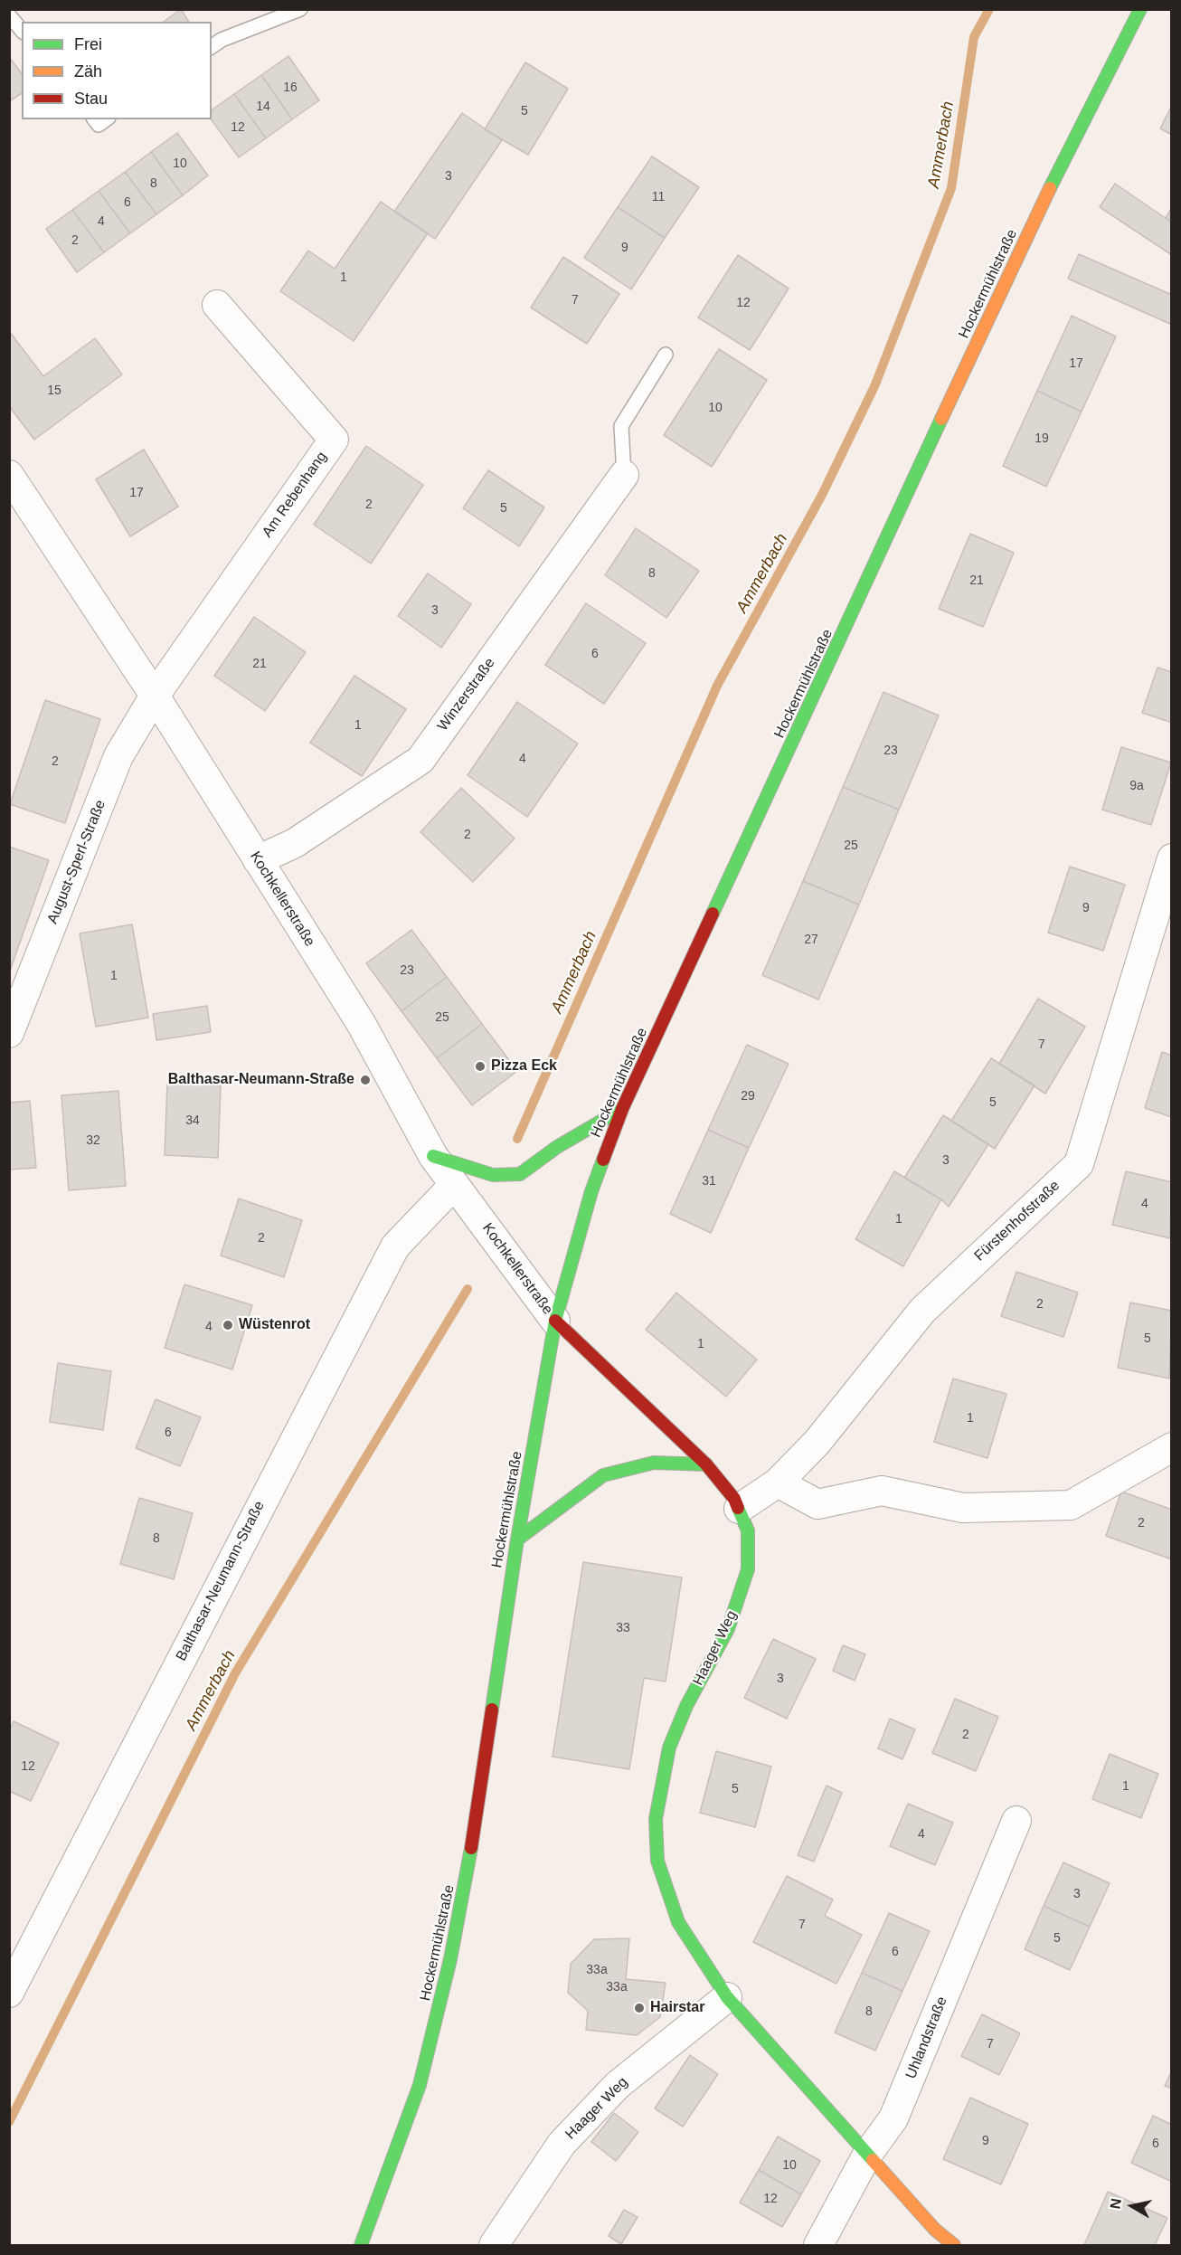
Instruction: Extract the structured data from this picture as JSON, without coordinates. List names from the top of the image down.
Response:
{
  "streets": {
    "main road": ["Hockermühlstraße", "Haager Weg"],
    "street": [
      "Am Rebenhang",
      "Winzerstraße",
      "August-Sperl-Straße",
      "Kochkellerstraße",
      "Fürstenhofstraße",
      "Balthasar-Neumann-Straße",
      "Uhlandstraße"
    ]
  },
  "crossings": [
    ["Hockermühlstraße", "Kochkellerstraße"],
    ["Hockermühlstraße", "Haager Weg"],
    ["Am Rebenhang", "August-Sperl-Straße"],
    ["Am Rebenhang", "Kochkellerstraße"],
    ["Winzerstraße", "Kochkellerstraße"],
    ["August-Sperl-Straße", "Kochkellerstraße"],
    ["Kochkellerstraße", "Balthasar-Neumann-Straße"],
    ["Kochkellerstraße", "Haager Weg"],
    ["Fürstenhofstraße", "Haager Weg"],
    ["Haager Weg", "Uhlandstraße"]
  ],
  "water": ["Ammerbach"],
  "places": [
    "Pizza Eck",
    "Balthasar-Neumann-Straße",
    "Wüstenrot",
    "Hairstar"
  ],
  "house_numbers": [
    "16",
    "14",
    "5",
    "12",
    "10",
    "3",
    "8",
    "11",
    "6",
    "4",
    "2",
    "9",
    "1",
    "7",
    "12",
    "17",
    "15",
    "10",
    "19",
    "17",
    "2",
    "5",
    "8",
    "21",
    "3",
    "6",
    "21",
    "1",
    "23",
    "4",
    "2",
    "9a",
    "2",
    "25",
    "9",
    "27",
    "23",
    "1",
    "25",
    "7",
    "29",
    "5",
    "34",
    "32",
    "3",
    "31",
    "4",
    "1",
    "2",
    "2",
    "4",
    "5",
    "1",
    "1",
    "6",
    "2",
    "8",
    "33",
    "3",
    "2",
    "12",
    "1",
    "5",
    "4",
    "3",
    "7",
    "5",
    "6",
    "33a",
    "33a",
    "8",
    "7",
    "9",
    "6",
    "10",
    "12"
  ],
  "legend": ["Frei", "Zäh", "Stau"],
  "north": "left"
}
